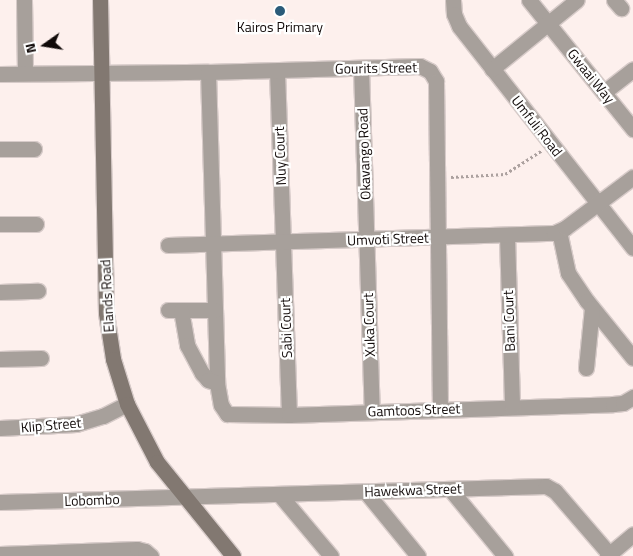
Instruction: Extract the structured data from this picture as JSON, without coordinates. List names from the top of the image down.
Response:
{
  "streets": {
    "street": [
      "Gourits Street",
      "Gwaai Way",
      "Umfuli Road",
      "Okavango Road",
      "Nuy Court",
      "Umvoti Street",
      "Elands Road",
      "Bani Court",
      "Xuka Court",
      "Sabi Court",
      "Gamtoos Street",
      "Klip Street",
      "Hawekwa Street",
      "Lobombo"
    ]
  },
  "crossings": [
    ["Gourits Street", "Okavango Road"],
    ["Gourits Street", "Nuy Court"],
    ["Gourits Street", "Umvoti Street"],
    ["Gourits Street", "Elands Road"],
    ["Gourits Street", "Gamtoos Street"],
    ["Umfuli Road", "Umvoti Street"],
    ["Okavango Road", "Umvoti Street"],
    ["Okavango Road", "Xuka Court"],
    ["Nuy Court", "Umvoti Street"],
    ["Nuy Court", "Sabi Court"],
    ["Umvoti Street", "Bani Court"],
    ["Umvoti Street", "Xuka Court"],
    ["Umvoti Street", "Sabi Court"],
    ["Umvoti Street", "Gamtoos Street"],
    ["Elands Road", "Klip Street"],
    ["Elands Road", "Hawekwa Street"],
    ["Elands Road", "Lobombo"],
    ["Bani Court", "Gamtoos Street"],
    ["Xuka Court", "Gamtoos Street"],
    ["Sabi Court", "Gamtoos Street"],
    ["Hawekwa Street", "Lobombo"]
  ],
  "places": ["Kairos Primary"],
  "north": "left"
}
